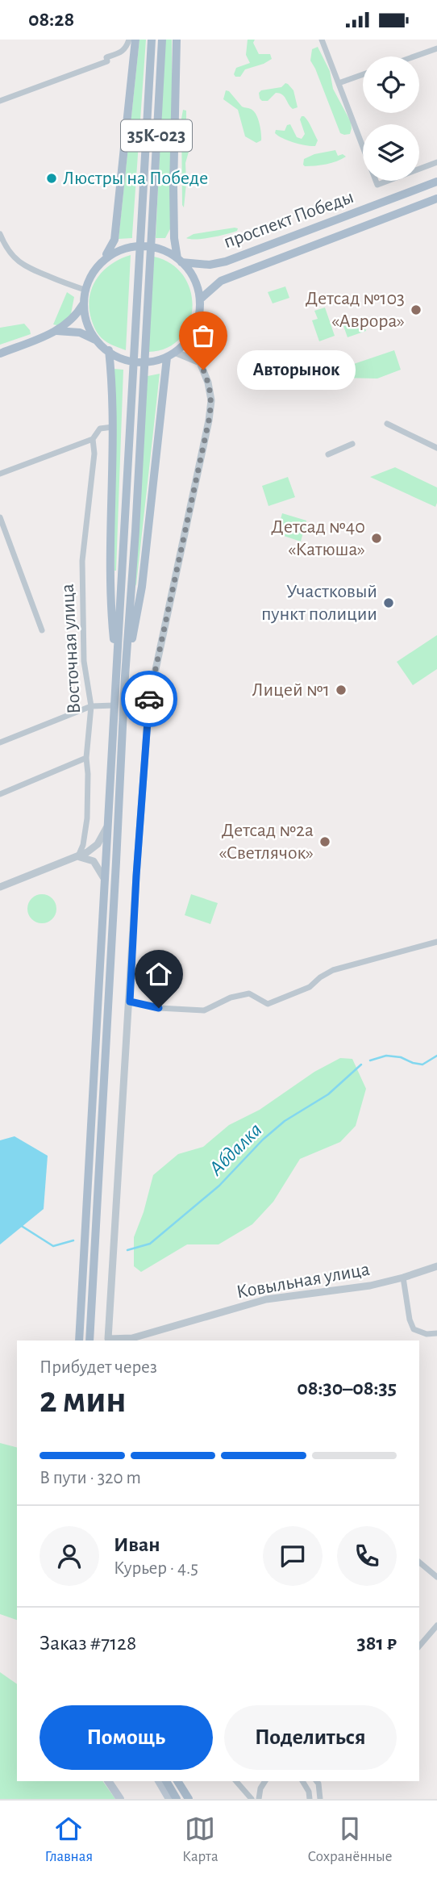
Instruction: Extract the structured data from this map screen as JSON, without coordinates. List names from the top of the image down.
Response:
{
  "streets": {
    "main road": ["35К-023", "проспект Победы"],
    "street": ["Восточная улица", "Ковыльная улица"]
  },
  "water": ["Абдалка"],
  "places": [
    "Люстры на Победе",
    "Детсад №103 «Аврора»",
    "Авторынок",
    "Детсад №40 «Катюша»",
    "Участковый пункт полиции",
    "Лицей №1",
    "Детсад №2а «Светлячок»"
  ],
  "page": {
    "status": "08:28",
    "bubble": "Авторынок",
    "heading": ["2 мин", "Прибудет через", "08:30–08:35"],
    "panel": [
      "Иван",
      "Курьер · 4.5",
      "Заказ #7128",
      "381 ₽"
    ],
    "bar": "В пути · 320 m",
    "buttons": ["Помощь", "Поделиться"],
    "tabs": ["Главная", "Карта", "Сохранённые"]
  }
}
